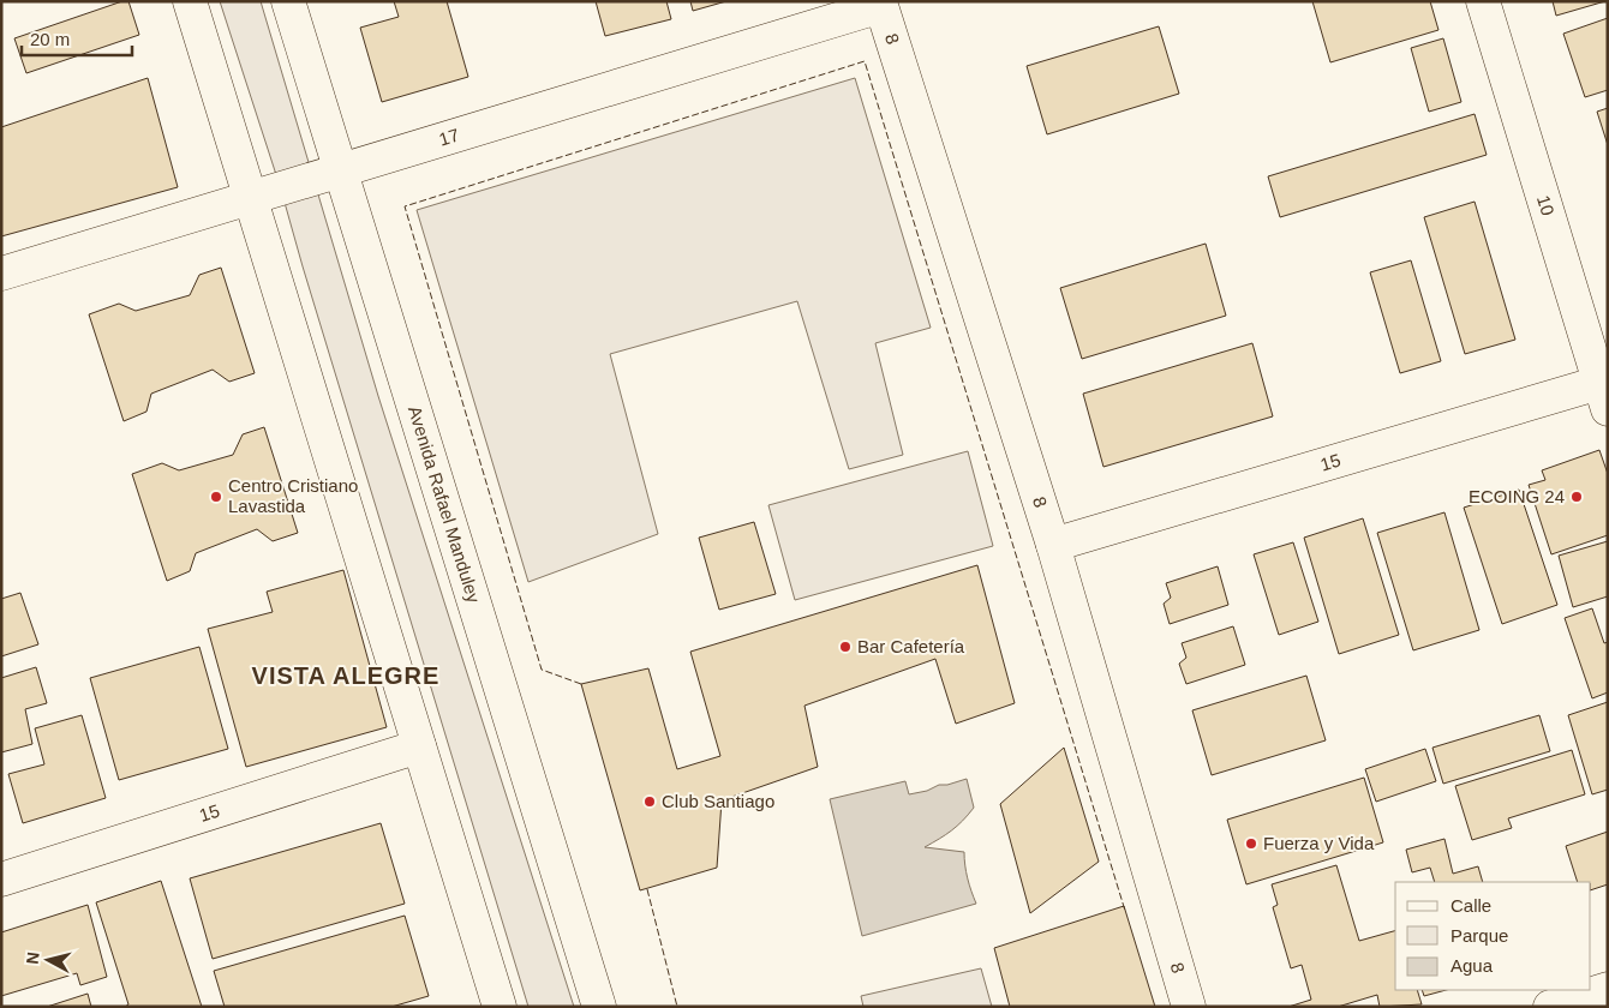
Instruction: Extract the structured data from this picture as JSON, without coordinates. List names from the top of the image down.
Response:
{
  "streets": {
    "street": [
      "8",
      "17",
      "10",
      "15",
      "Avenida Rafael Manduley"
    ]
  },
  "crossings": [
    ["8", "17"],
    ["8", "15"],
    ["17", "Avenida Rafael Manduley"],
    ["10", "15"]
  ],
  "districts": ["VISTA ALEGRE"],
  "places": [
    "Centro Cristiano Lavastida",
    "ECOING 24",
    "Bar Cafetería",
    "Club Santiago",
    "Fuerza y Vida"
  ],
  "legend": ["Calle", "Parque", "Agua"],
  "scale_bar": "20 m",
  "north": "left"
}
